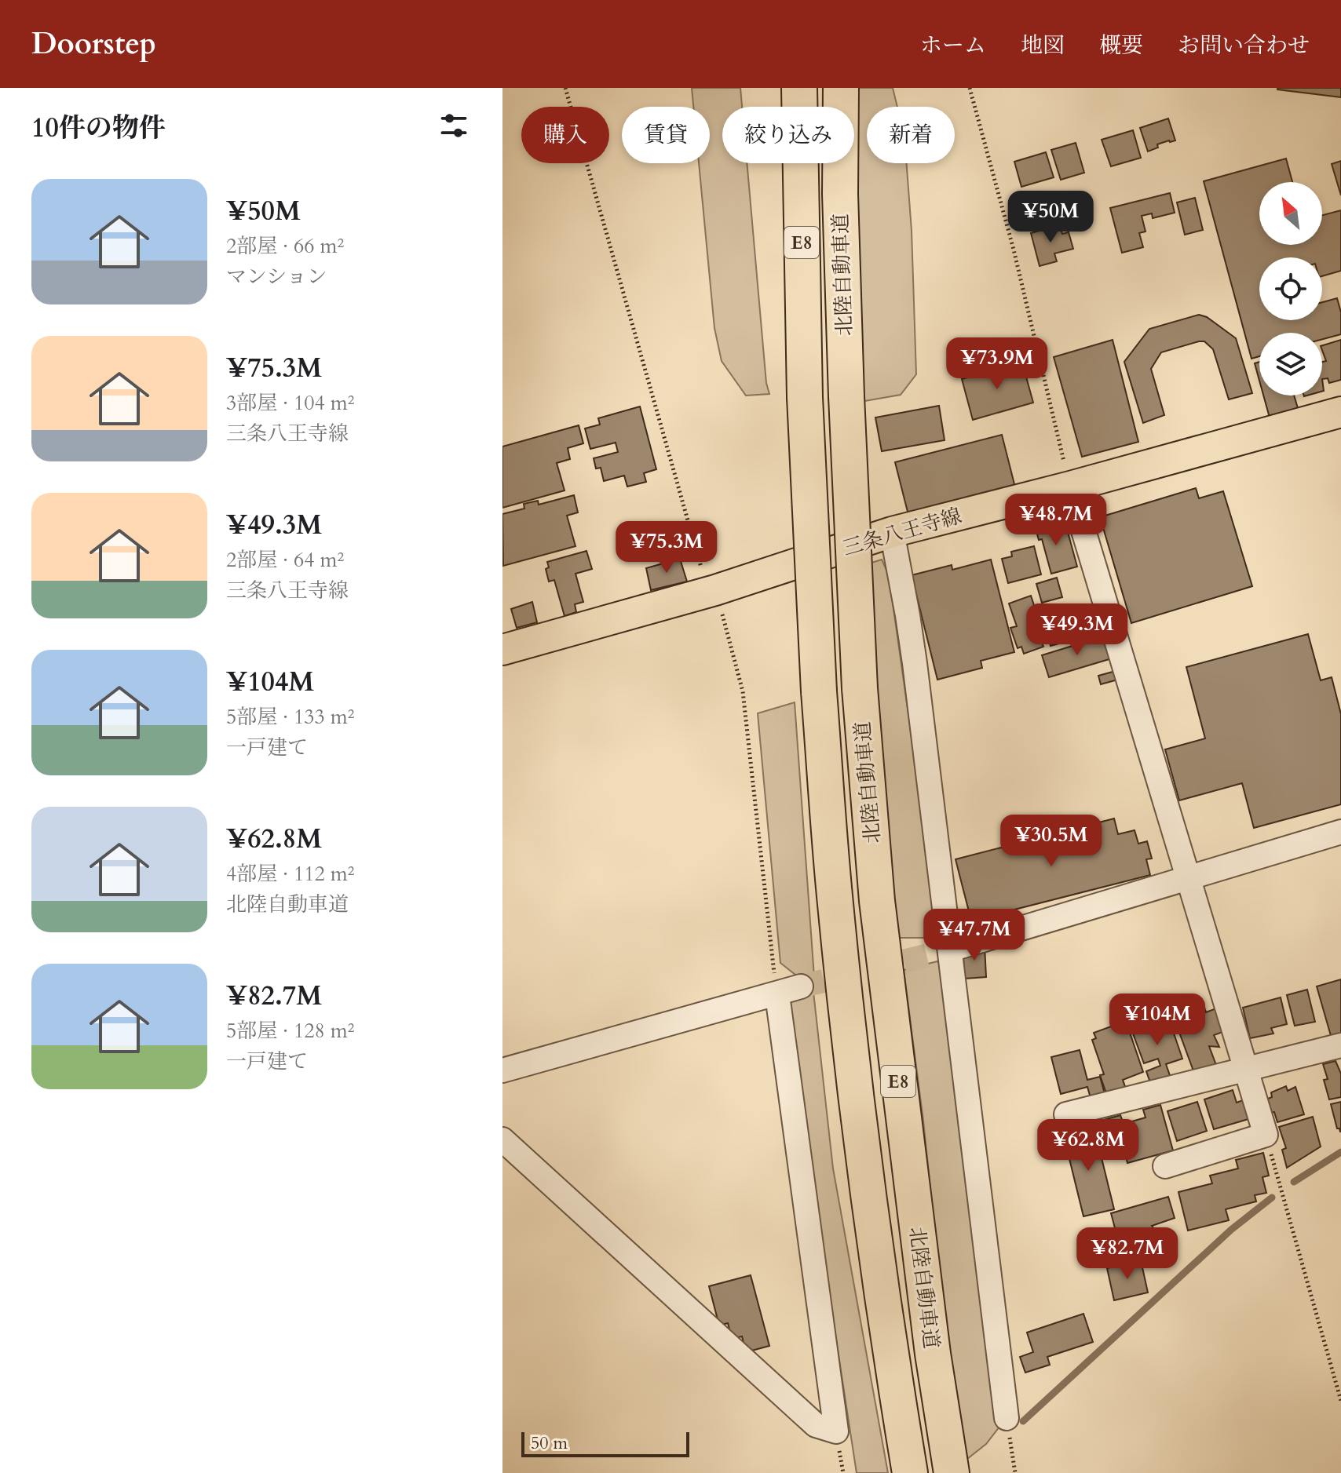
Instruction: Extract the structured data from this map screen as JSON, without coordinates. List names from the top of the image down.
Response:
{
  "streets": {
    "highway": ["E8", "北陸自動車道"],
    "main road": ["三条八王寺線"]
  },
  "scale_bar": "50 m",
  "north": "top left",
  "page": {
    "header": "Doorstep",
    "nav": [
      "ホーム",
      "地図",
      "概要",
      "お問い合わせ"
    ],
    "heading": "10件の物件",
    "chip": [
      "購入",
      "賃貸",
      "絞り込み",
      "新着"
    ],
    "list": [
      {
        "name": "¥50M",
        "note": "2部屋 · 66 m² · マンション"
      },
      {
        "name": "¥75.3M",
        "note": "3部屋 · 104 m² · 三条八王寺線"
      },
      {
        "name": "¥49.3M",
        "note": "2部屋 · 64 m² · 三条八王寺線"
      },
      {
        "name": "¥104M",
        "note": "5部屋 · 133 m² · 一戸建て"
      },
      {
        "name": "¥62.8M",
        "note": "4部屋 · 112 m² · 北陸自動車道"
      },
      {
        "name": "¥82.7M",
        "note": "5部屋 · 128 m² · 一戸建て"
      }
    ],
    "price": [
      "¥50M",
      "¥73.9M",
      "¥48.7M",
      "¥75.3M",
      "¥49.3M",
      "¥30.5M",
      "¥47.7M",
      "¥104M",
      "¥62.8M",
      "¥82.7M"
    ],
    "scale": "50 m"
  }
}
